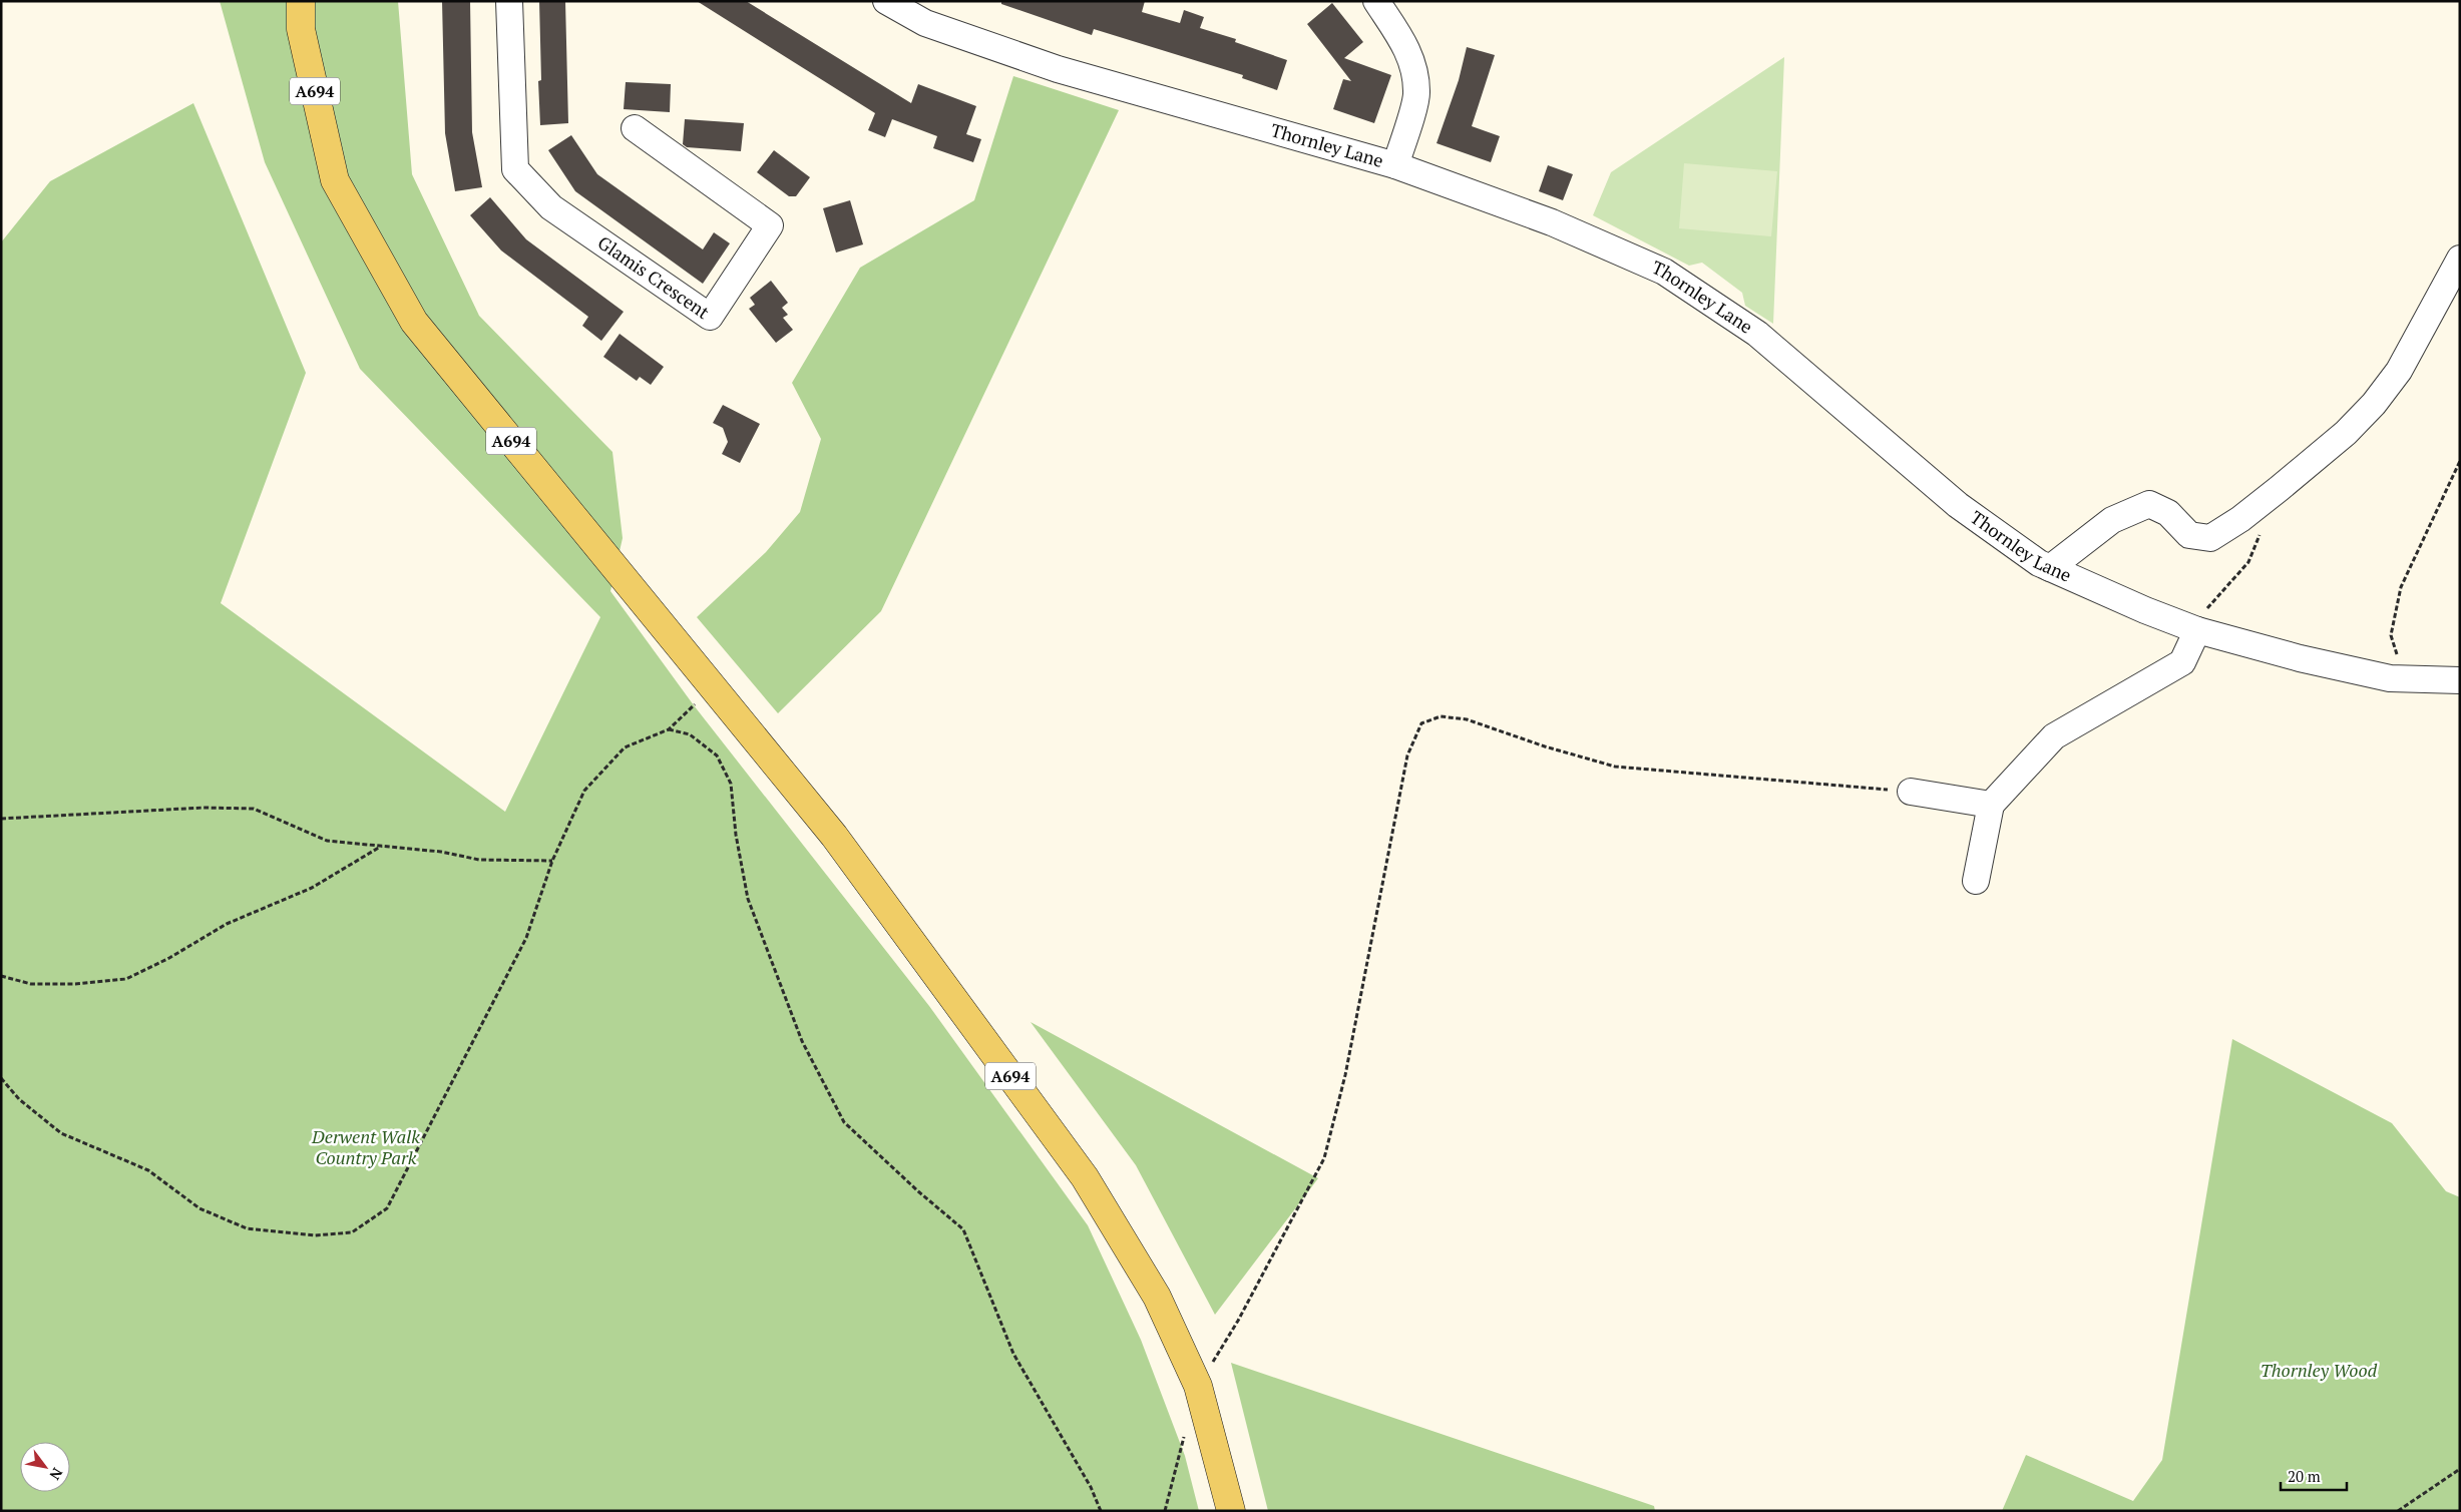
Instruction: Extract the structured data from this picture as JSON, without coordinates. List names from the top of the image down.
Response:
{
  "streets": {
    "main road": ["A694"],
    "street": ["Thornley Lane", "Glamis Crescent"]
  },
  "parks": ["Derwent Walk Country Park", "Thornley Wood"],
  "scale_bar": "20 m",
  "north": "bottom right"
}
